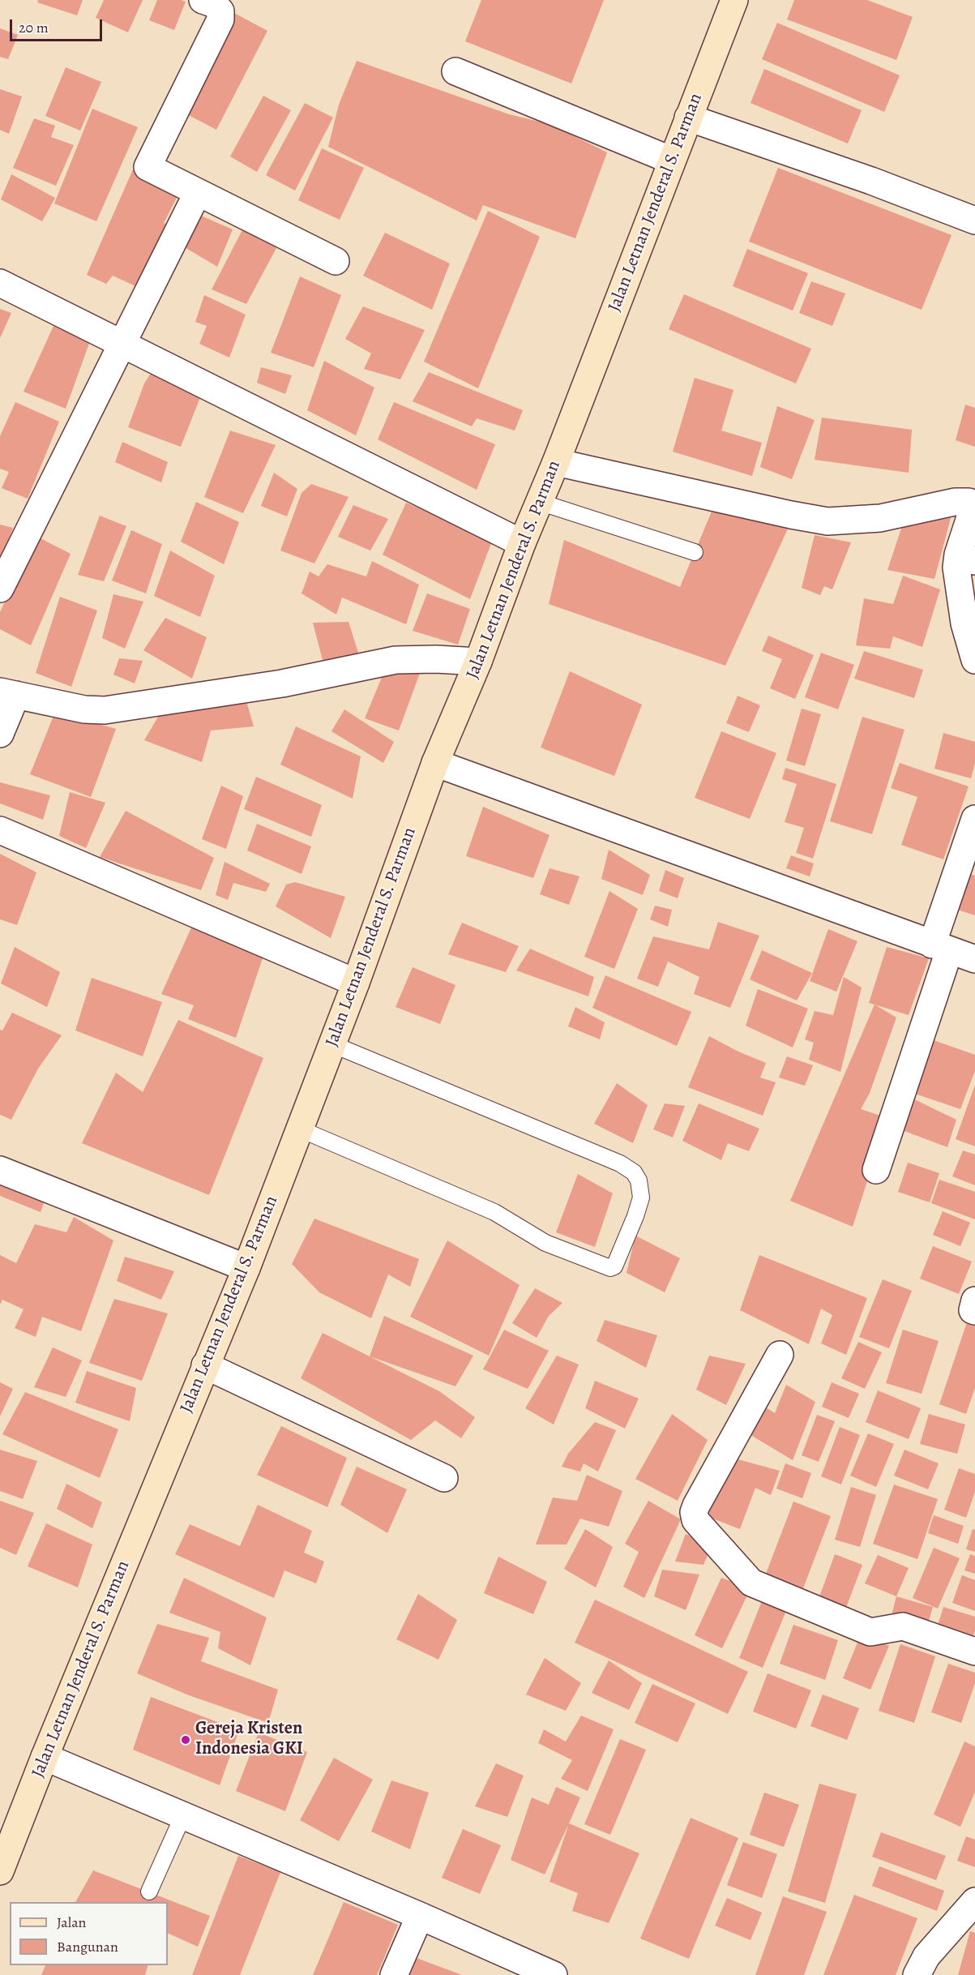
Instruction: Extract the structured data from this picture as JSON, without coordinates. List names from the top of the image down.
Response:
{
  "streets": {
    "main road": ["Jalan Letnan Jenderal S. Parman"]
  },
  "places": ["Gereja Kristen Indonesia GKI"],
  "legend": ["Jalan", "Bangunan"],
  "scale_bar": "20 m"
}
